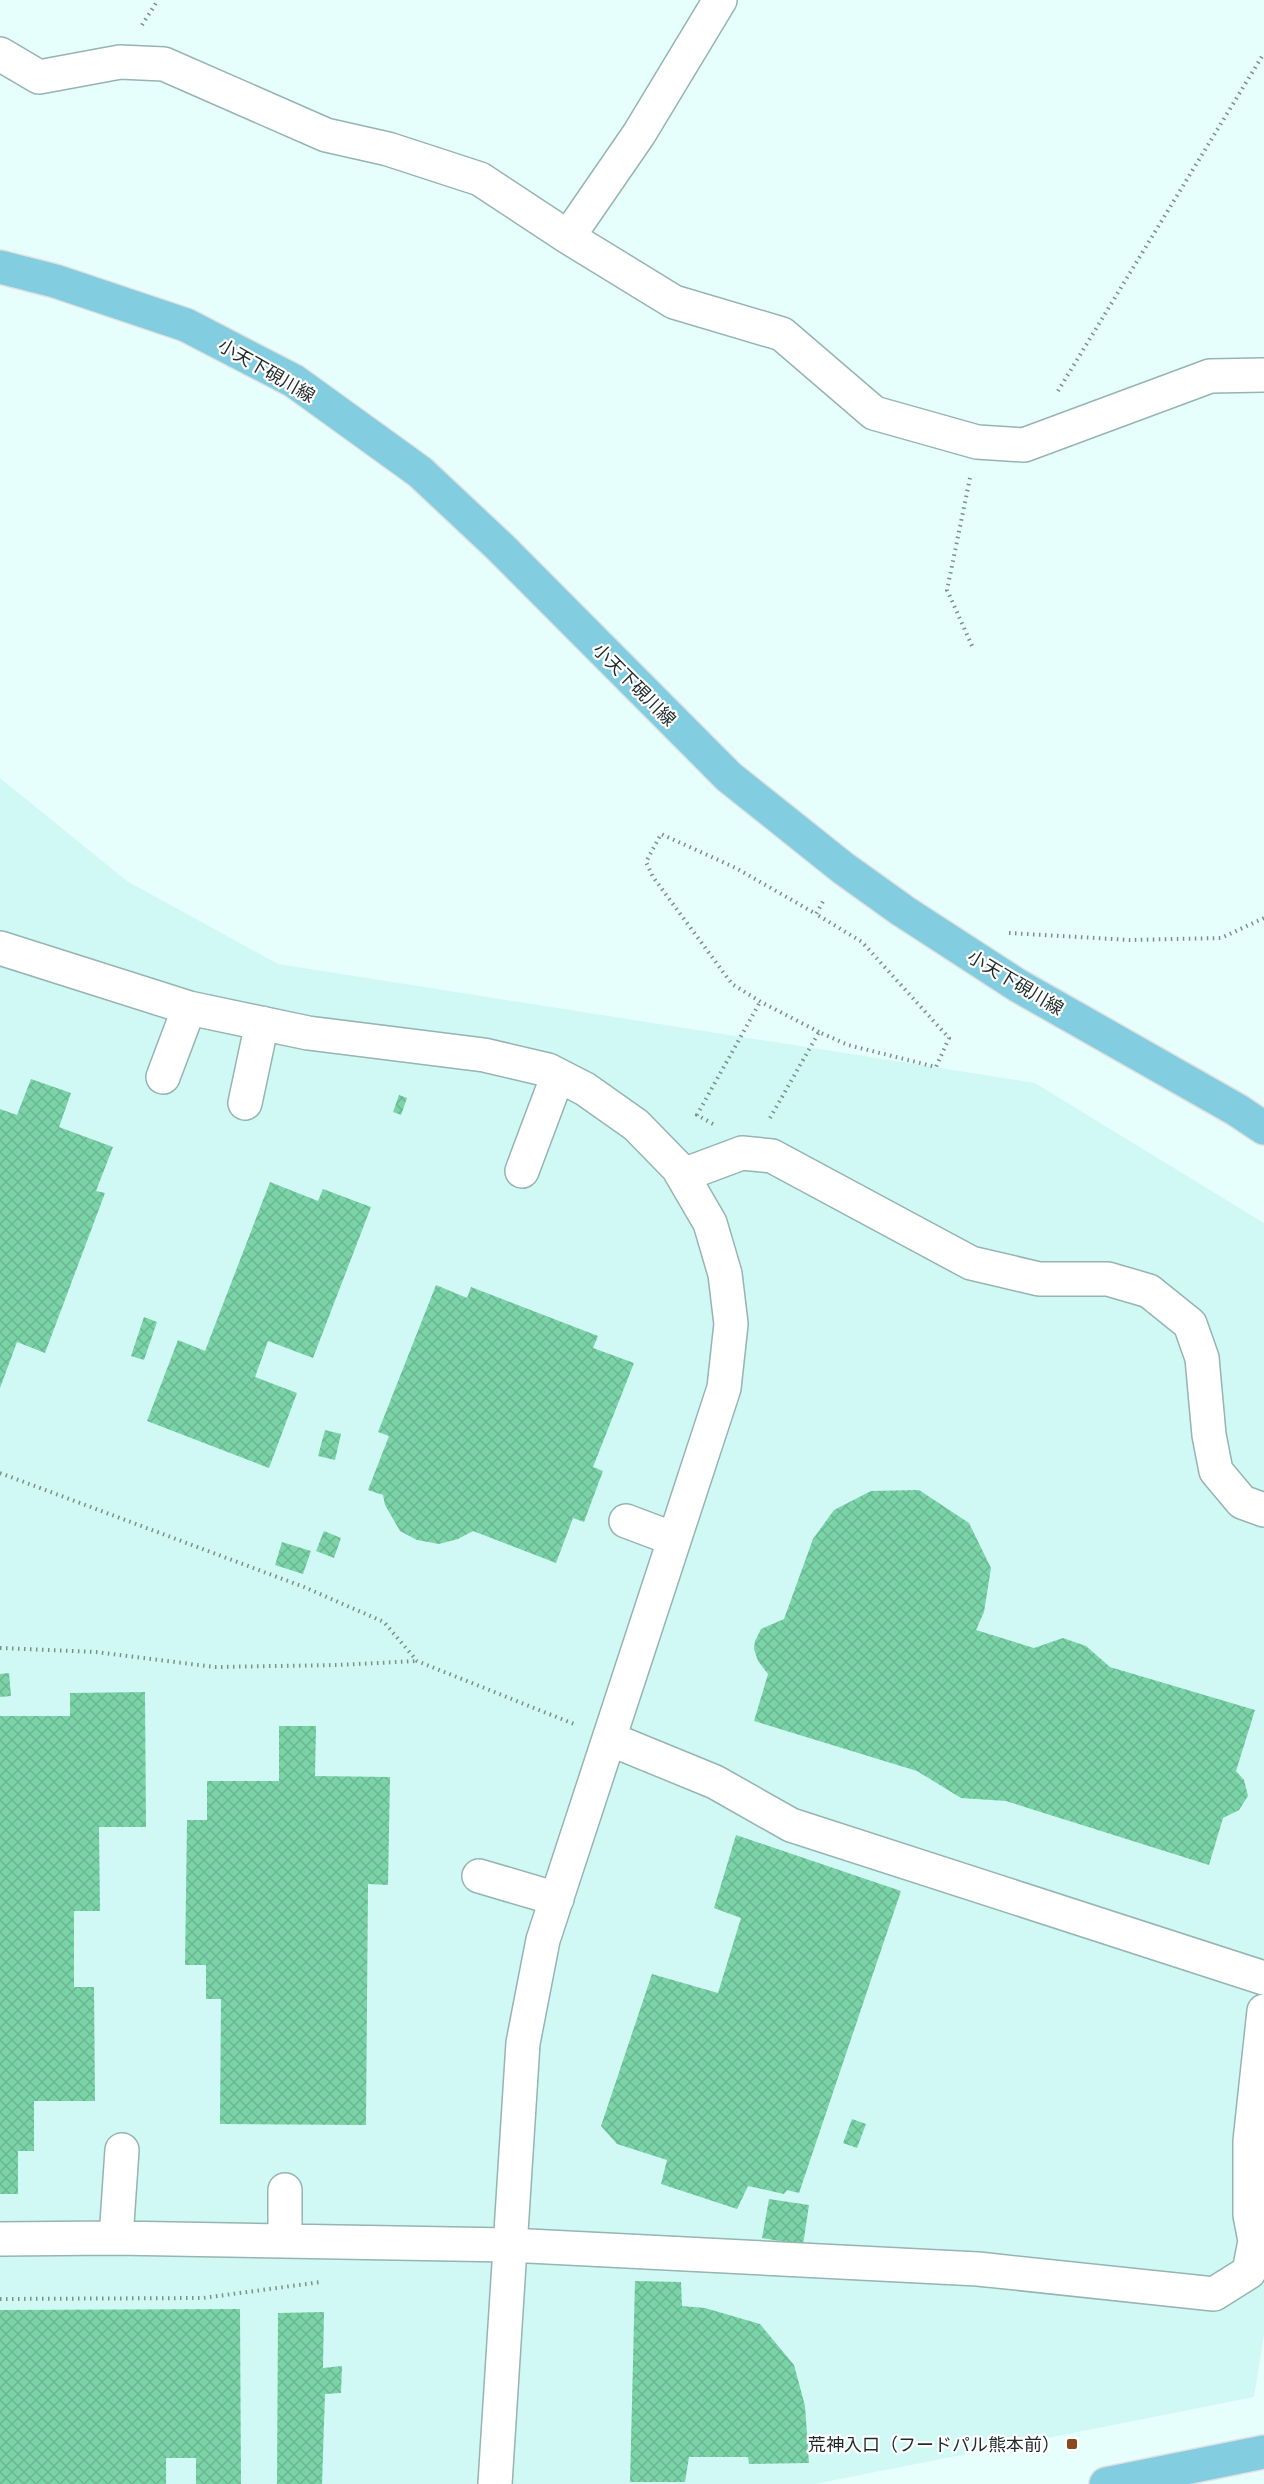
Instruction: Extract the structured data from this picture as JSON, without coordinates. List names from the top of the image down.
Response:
{
  "streets": {
    "main road": ["小天下硯川線"]
  },
  "places": {
    "transit": ["荒神入口（フードパル熊本前）"]
  }
}
